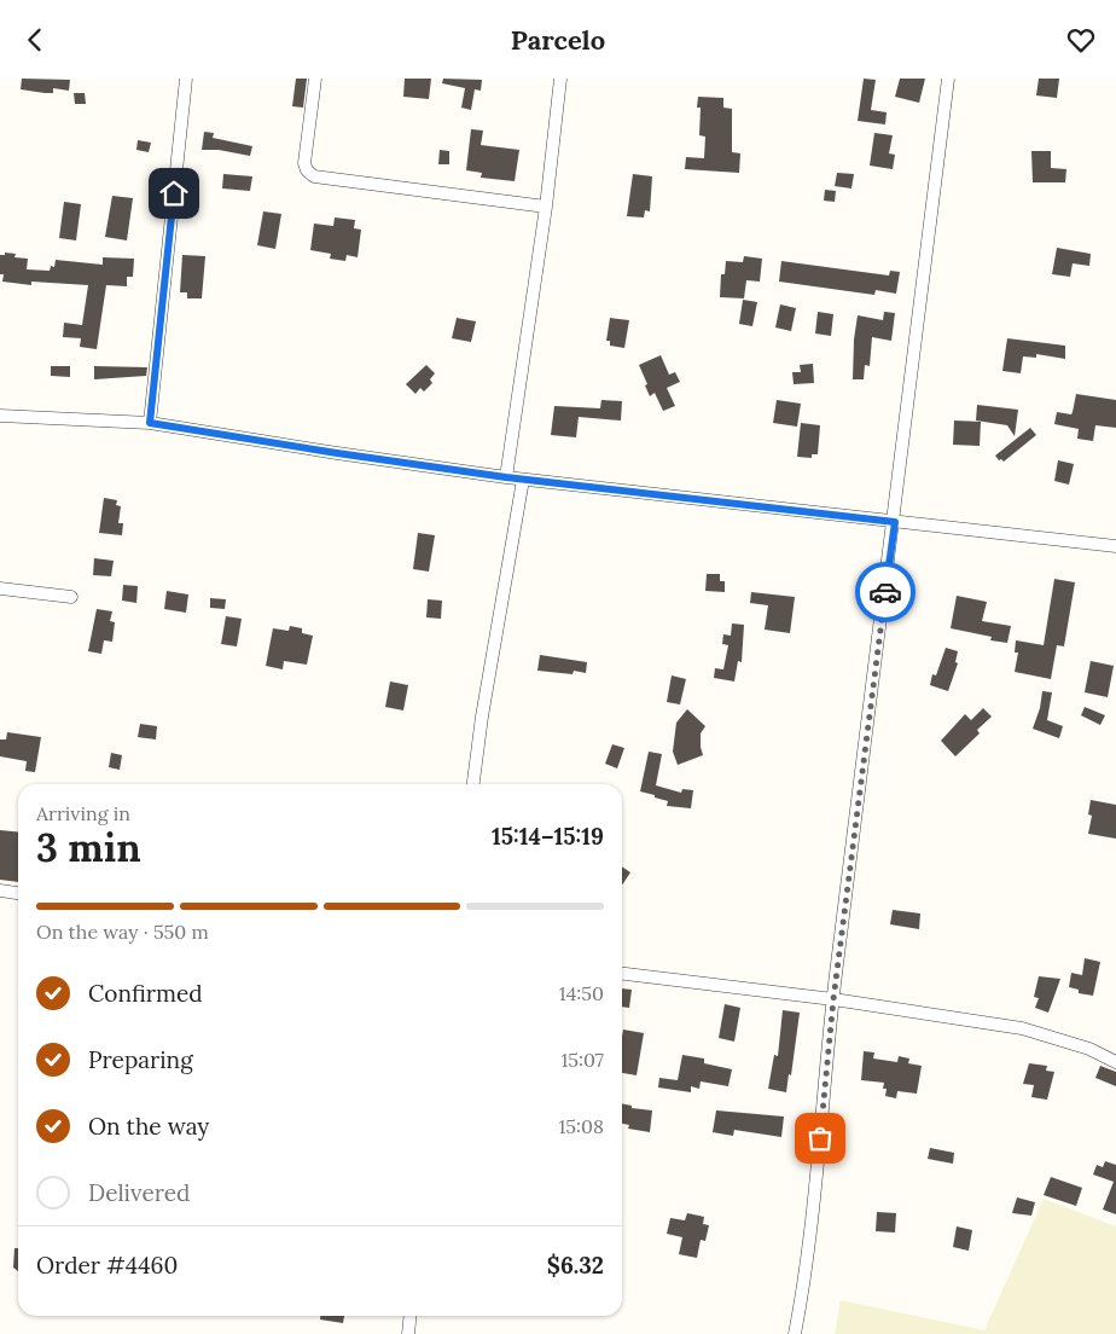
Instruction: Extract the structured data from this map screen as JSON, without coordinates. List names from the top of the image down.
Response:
{
  "page": {
    "header": "Parcelo",
    "heading": ["3 min", "Arriving in", "15:14–15:19"],
    "panel": ["Order #4460", "$6.32"],
    "bar": "On the way · 550 m",
    "list": [
      ["Confirmed", "14:50"],
      ["Preparing", "15:07"],
      ["On the way", "15:08"],
      "Delivered"
    ]
  }
}
